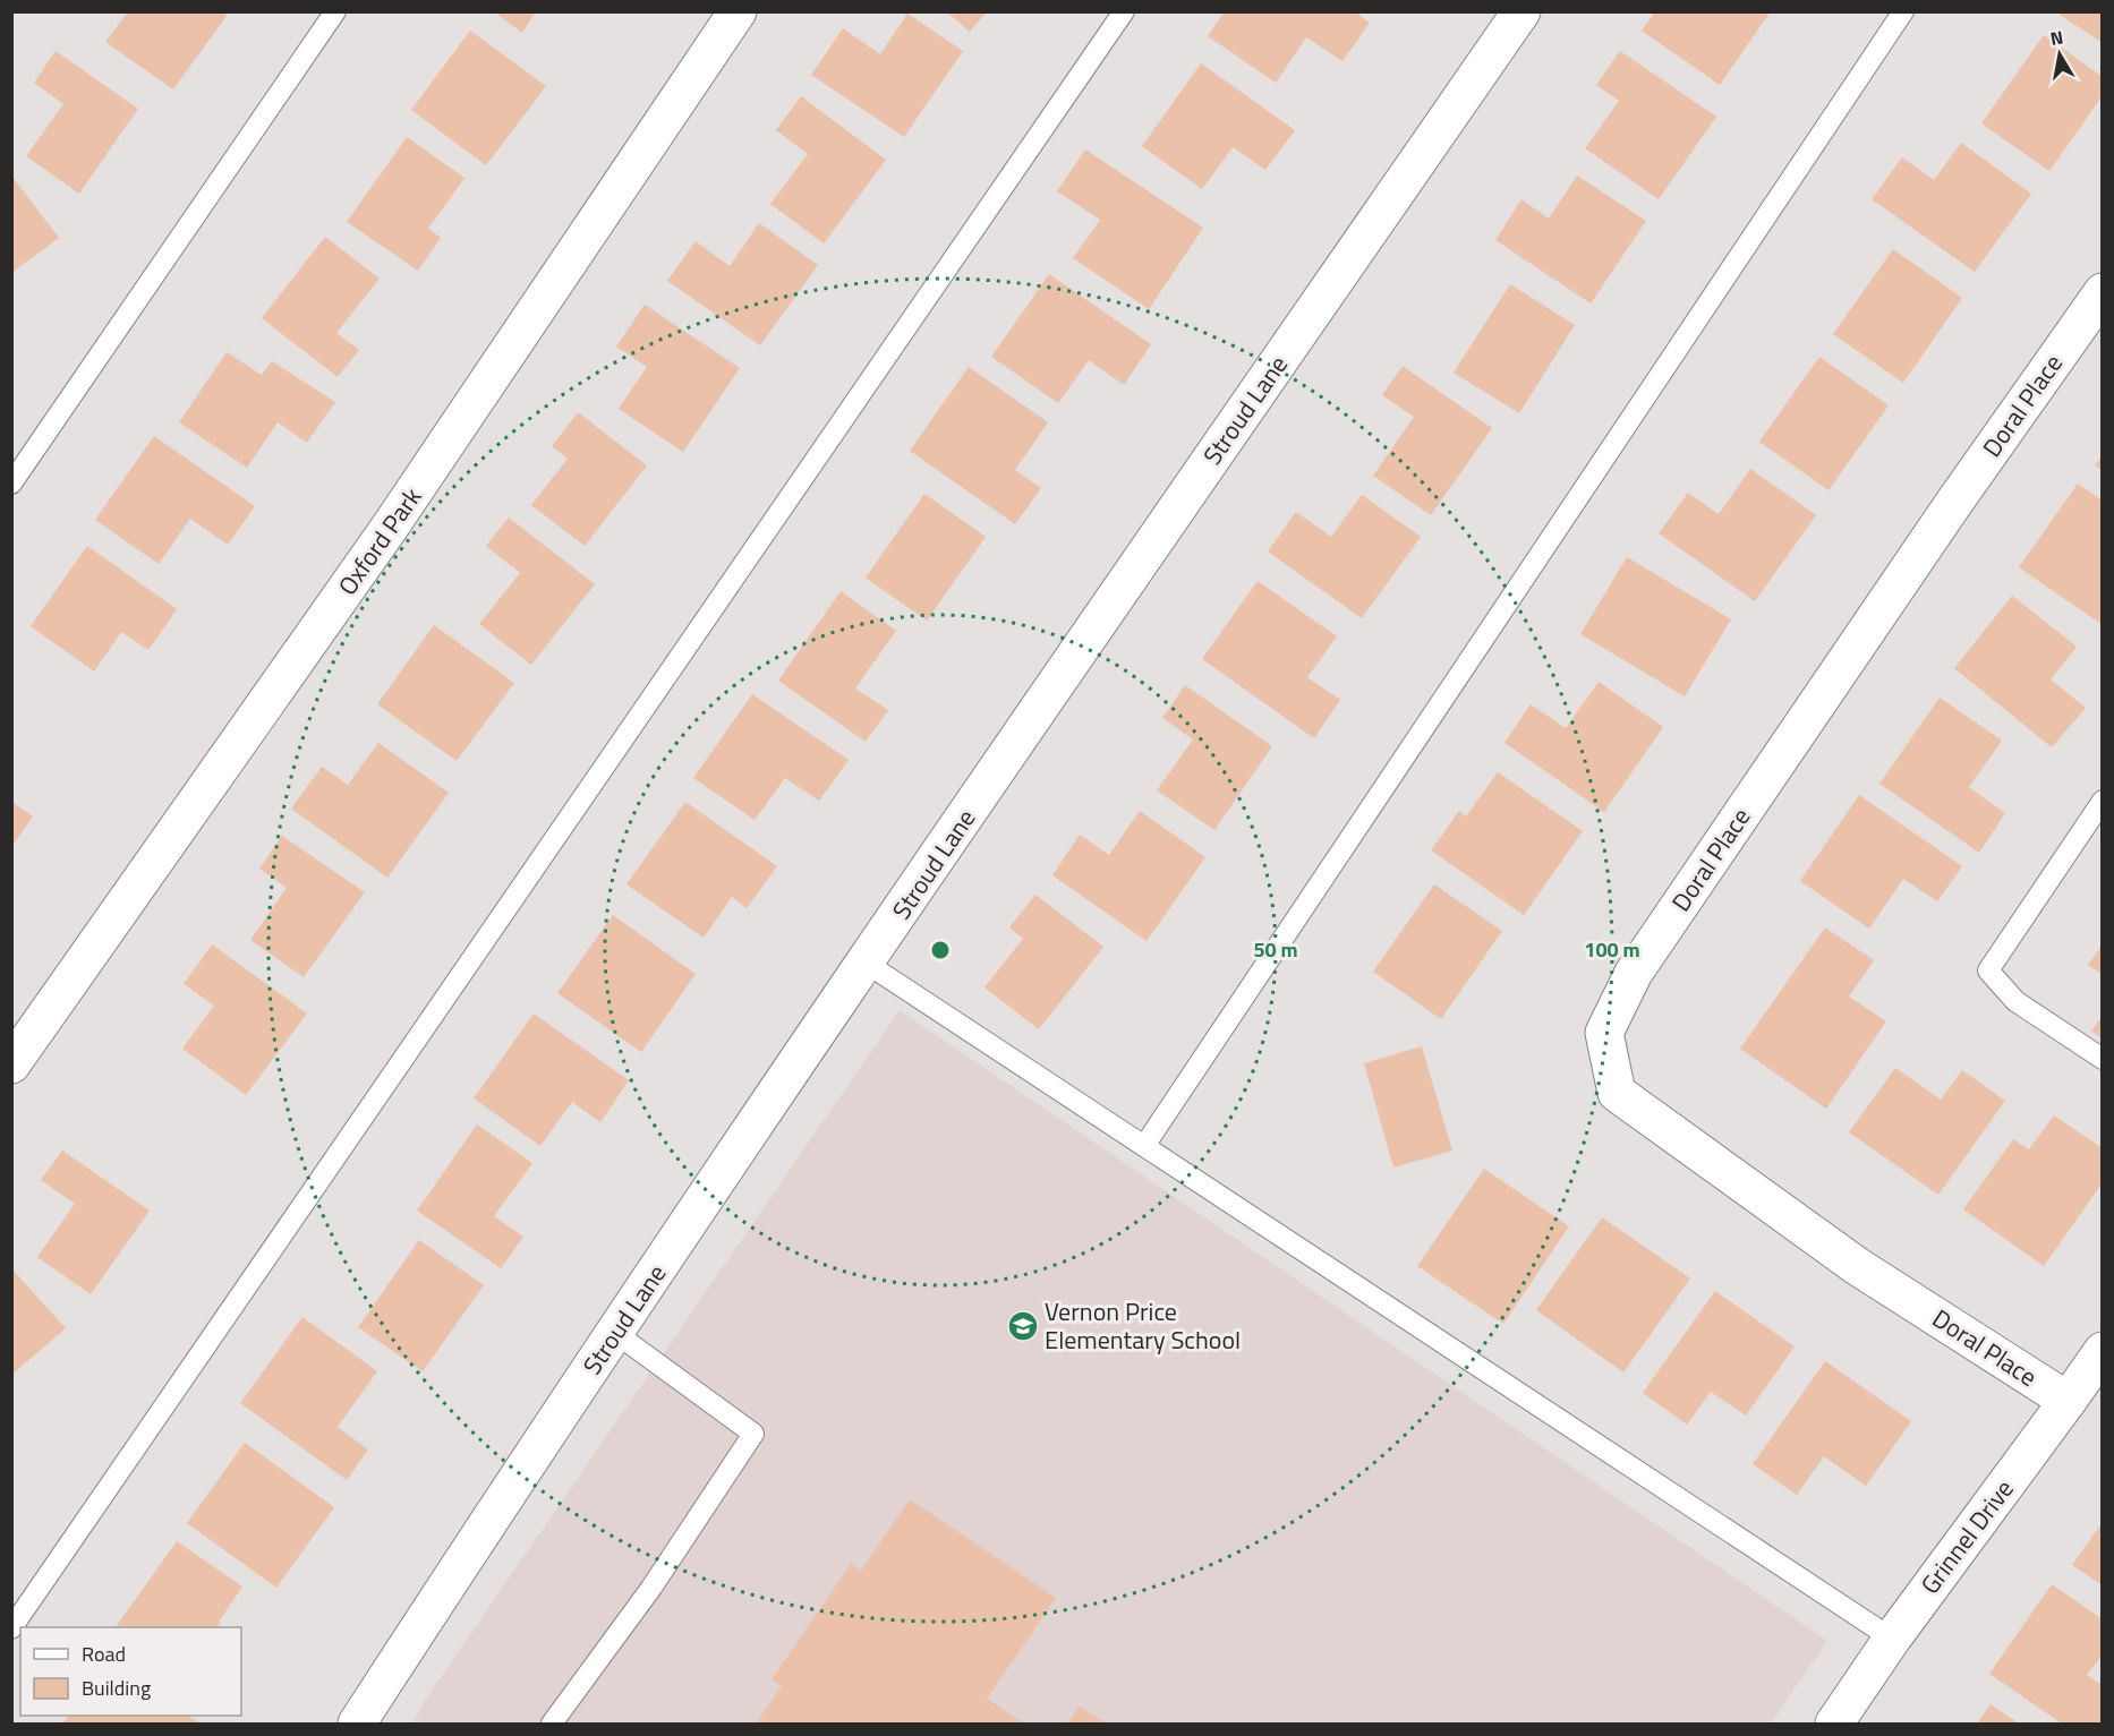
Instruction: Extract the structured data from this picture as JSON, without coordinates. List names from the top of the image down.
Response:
{
  "streets": {
    "street": [
      "Doral Place",
      "Stroud Lane",
      "Oxford Park",
      "Grinnel Drive"
    ]
  },
  "crossings": [
    ["Doral Place", "Grinnel Drive"]
  ],
  "places": {
    "school or university": ["Vernon Price Elementary School"]
  },
  "legend": ["Road", "Building"],
  "north": "top",
  "rings": ["50 m", "100 m"]
}
